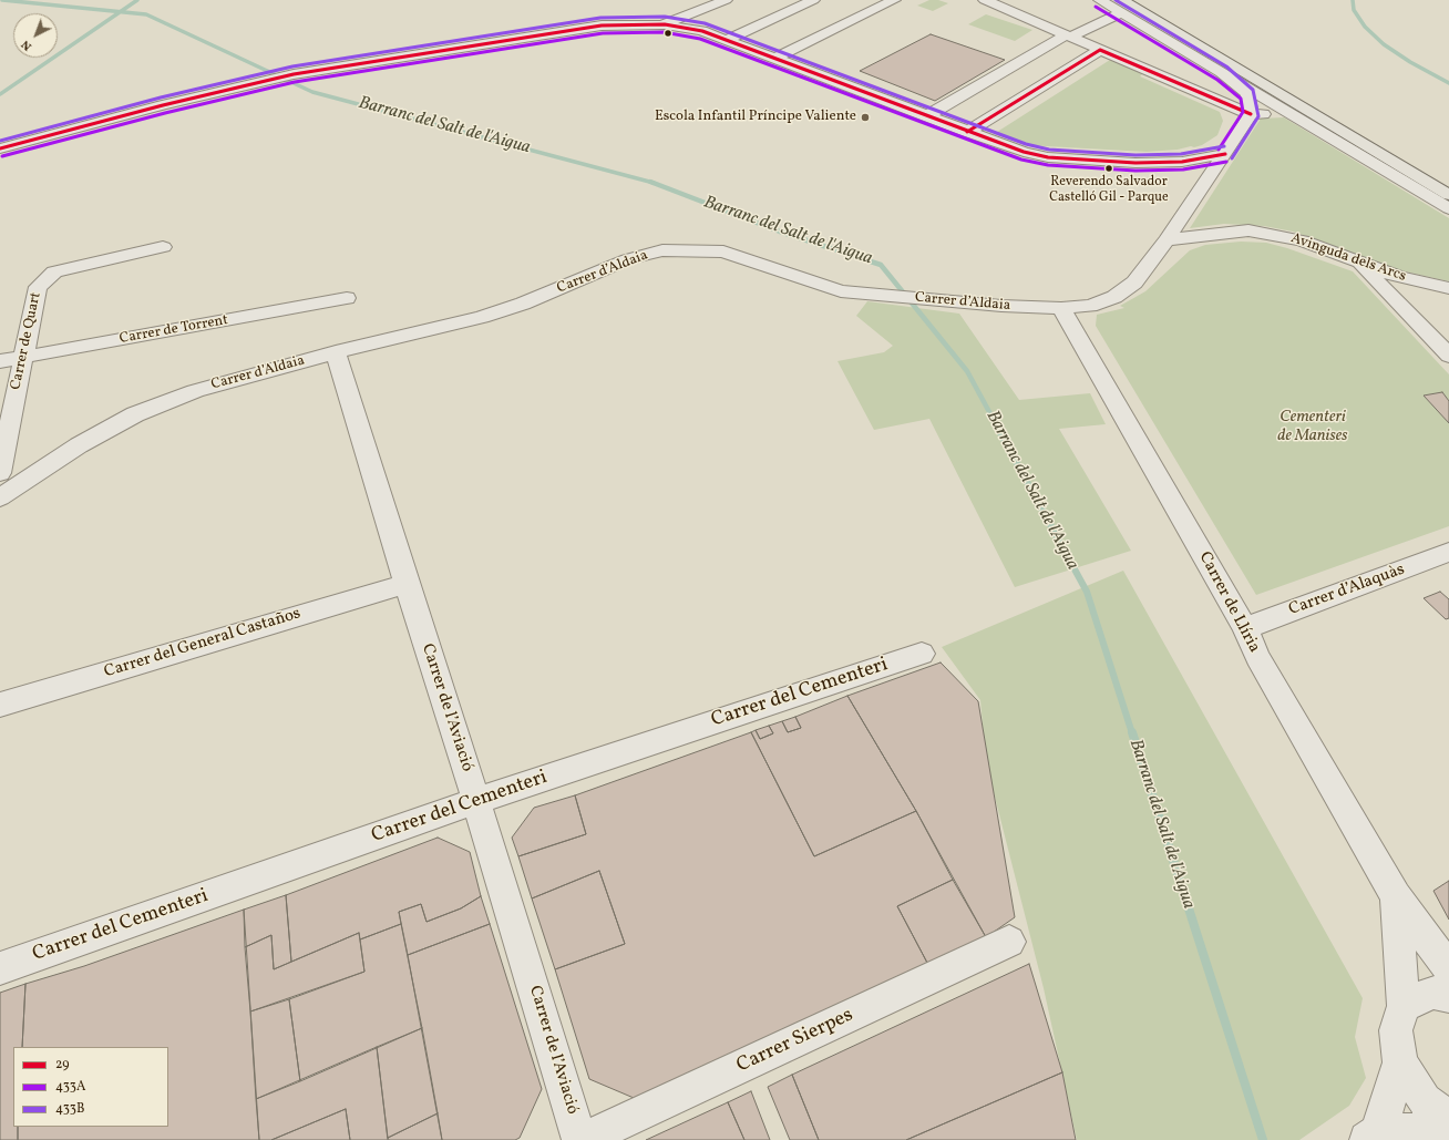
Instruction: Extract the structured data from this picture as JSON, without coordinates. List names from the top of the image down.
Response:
{
  "streets": {
    "street": [
      "Avinguda dels Arcs",
      "Carrer d’Aldaia",
      "Carrer de Torrent",
      "Carrer de Quart",
      "Carrer d’Alaquàs",
      "Carrer de Llíria",
      "Carrer del General Castaños",
      "Carrer del Cementeri",
      "Carrer de l’Aviació",
      "Carrer Sierpes"
    ]
  },
  "crossings": [
    ["Avinguda dels Arcs", "Carrer d’Aldaia"],
    ["Carrer d’Aldaia", "Carrer de Llíria"],
    ["Carrer d’Aldaia", "Carrer de l’Aviació"],
    ["Carrer de Torrent", "Carrer de Quart"],
    ["Carrer d’Alaquàs", "Carrer de Llíria"],
    ["Carrer del General Castaños", "Carrer de l’Aviació"],
    ["Carrer del Cementeri", "Carrer de l’Aviació"],
    ["Carrer de l’Aviació", "Carrer Sierpes"]
  ],
  "water": ["Barranc del Salt de l'Aigua"],
  "parks": ["Cementeri de Manises"],
  "places": ["Escola Infantil Príncipe Valiente", "Reverendo Salvador Castelló Gil - Parque"],
  "lines": ["transit line 433B", "transit line 433A", "transit line 29"],
  "legend": ["29", "433A", "433B"],
  "north": "bottom left"
}
